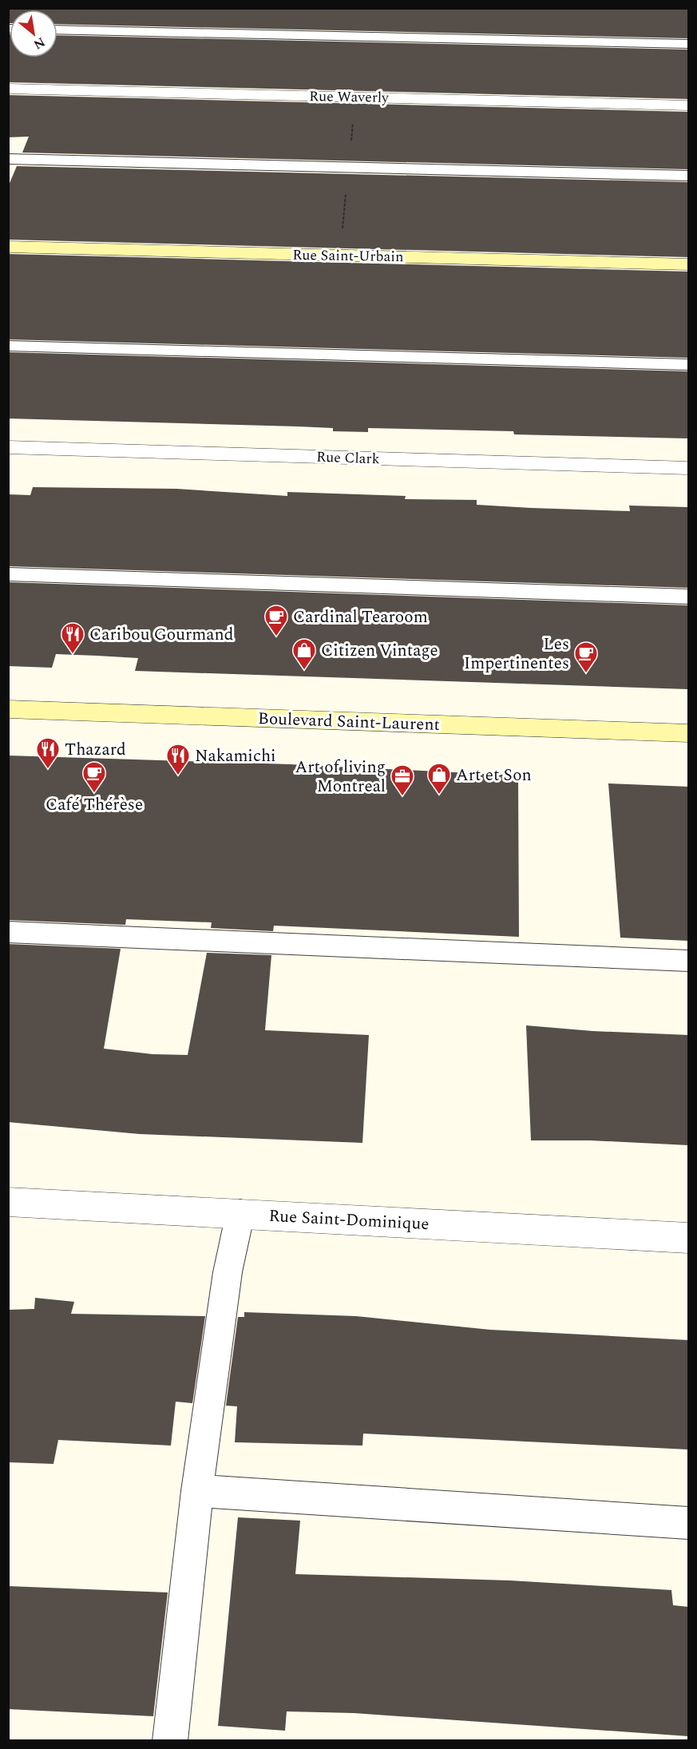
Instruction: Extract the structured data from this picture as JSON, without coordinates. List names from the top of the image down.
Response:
{
  "streets": {
    "main road": ["Rue Saint-Urbain", "Boulevard Saint-Laurent"],
    "street": ["Rue Waverly", "Rue Clark", "Rue Saint-Dominique"]
  },
  "places": {
    "cafe": ["Cardinal Tearoom", "Les Impertinentes", "Café Thérèse"],
    "restaurant": ["Caribou Gourmand", "Thazard", "Nakamichi"],
    "shop": ["Citizen Vintage", "Art et Son"],
    "office": ["Art of living Montreal"]
  },
  "north": "bottom right"
}
